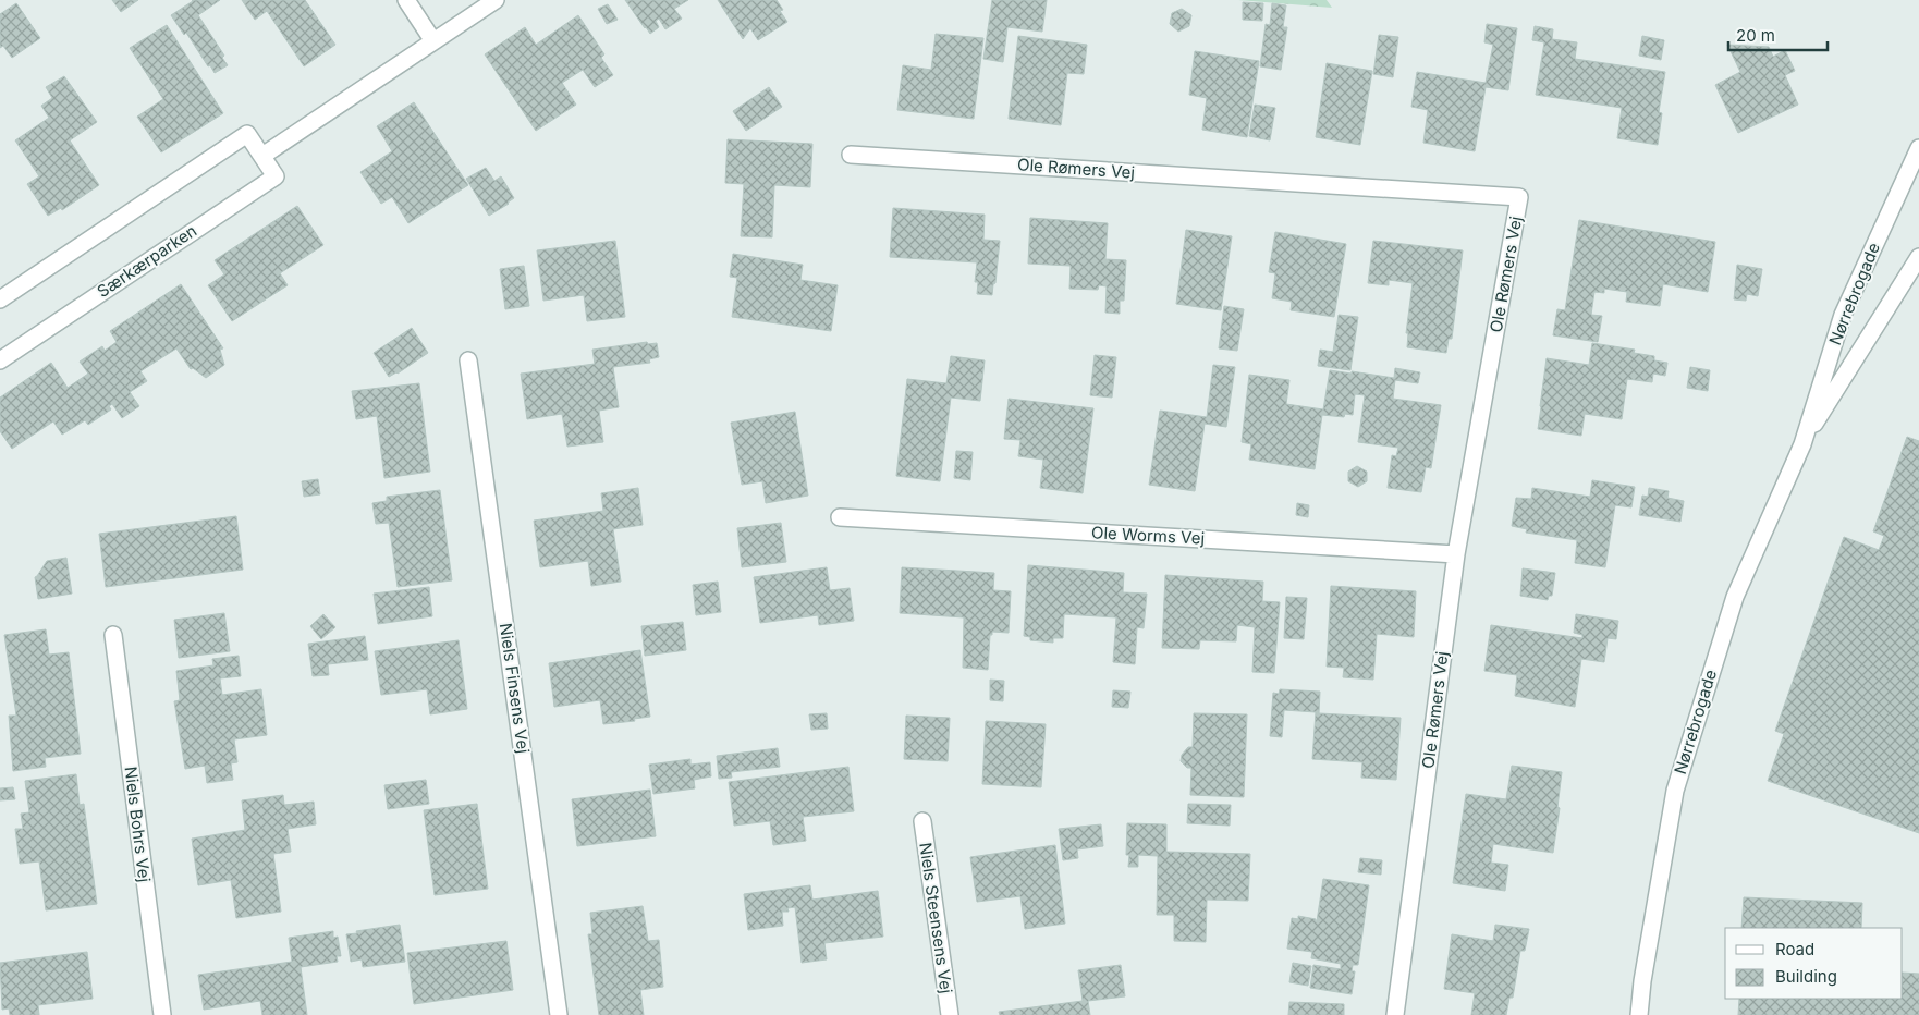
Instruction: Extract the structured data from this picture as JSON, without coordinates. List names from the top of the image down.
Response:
{
  "streets": {
    "street": [
      "Ole Rømers Vej",
      "Særkærparken",
      "Nørrebrogade",
      "Ole Worms Vej",
      "Niels Finsens Vej",
      "Niels Bohrs Vej",
      "Niels Steensens Vej"
    ]
  },
  "crossings": [
    ["Ole Rømers Vej", "Ole Worms Vej"]
  ],
  "legend": ["Road", "Building"],
  "scale_bar": "20 m"
}
